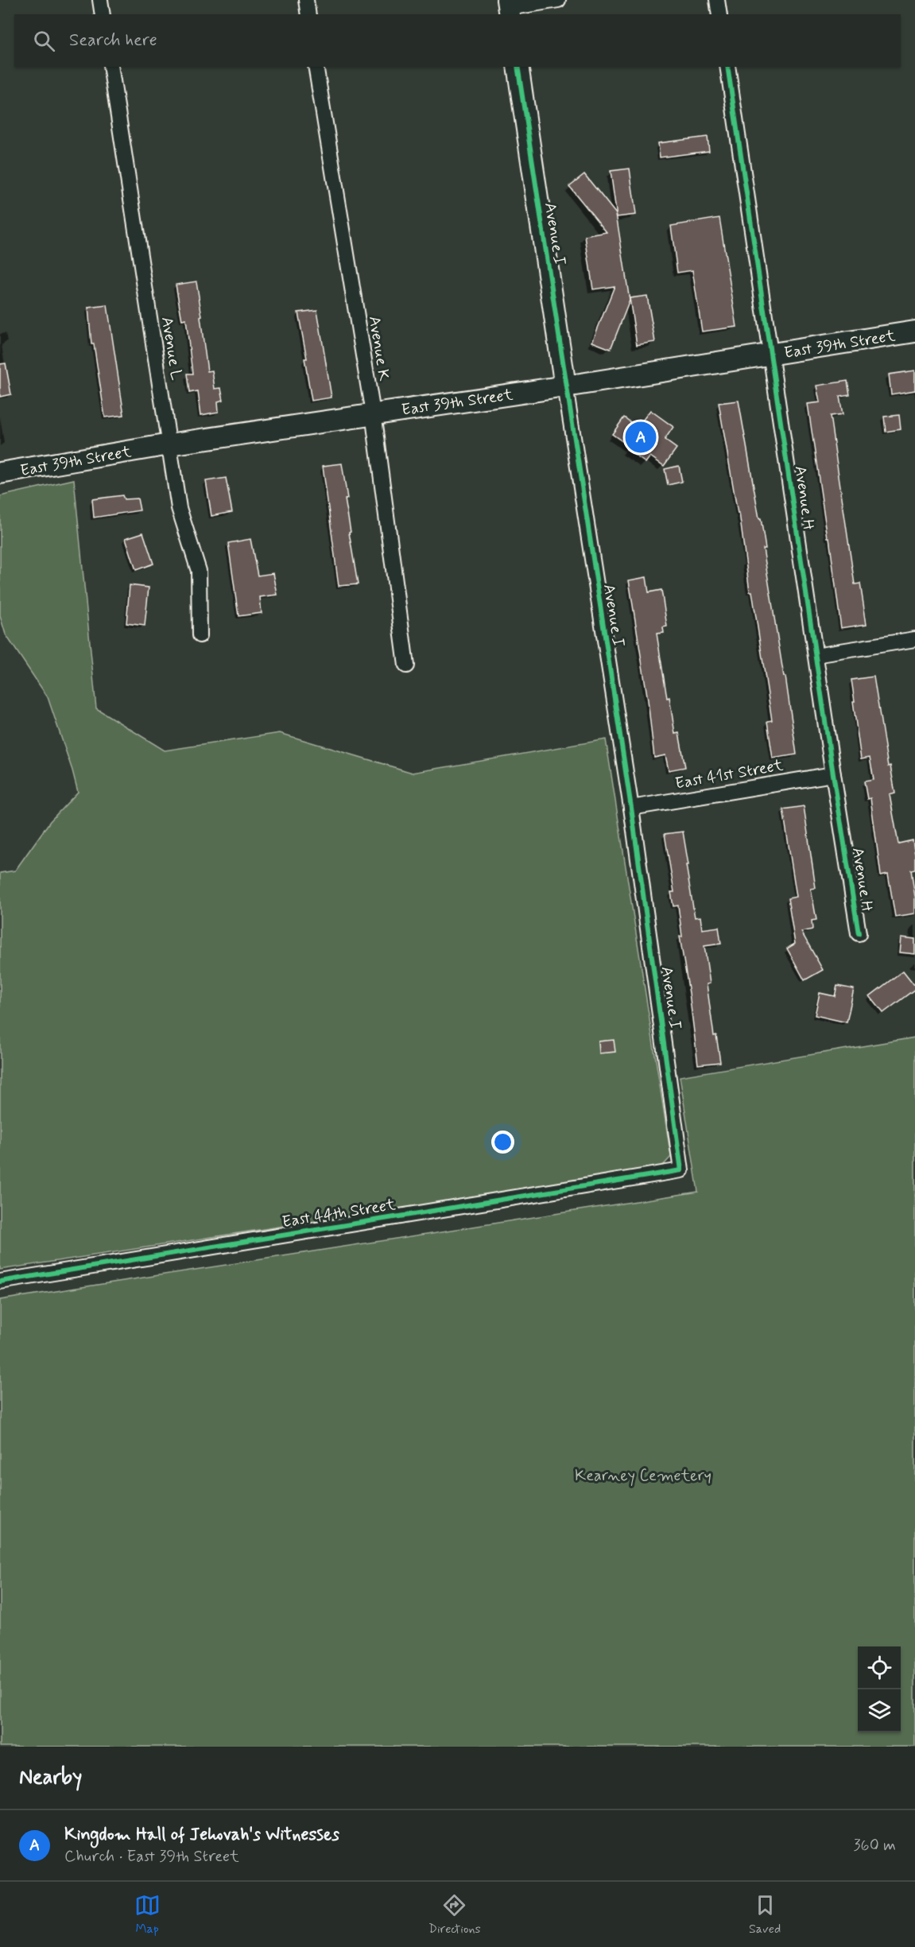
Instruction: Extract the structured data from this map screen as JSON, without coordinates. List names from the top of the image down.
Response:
{
  "streets": {
    "main road": ["Avenue I", "East 39th Street"],
    "street": [
      "Avenue L",
      "Avenue K",
      "Avenue H",
      "East 41st Street",
      "East 44th Street"
    ]
  },
  "crossings": [
    ["Avenue I", "East 39th Street"],
    ["Avenue I", "East 41st Street"],
    ["Avenue I", "East 44th Street"],
    ["East 39th Street", "Avenue L"],
    ["East 39th Street", "Avenue K"],
    ["East 39th Street", "Avenue H"],
    ["Avenue H", "East 41st Street"]
  ],
  "parks": ["Kearney Cemetery"],
  "page": {
    "search": "Search here",
    "pins": "A",
    "heading": "Nearby",
    "list": [
      {
        "mark": "A",
        "name": "Kingdom Hall of Jehovah's Witnesses",
        "note": "Church · East 39th Street",
        "value": "360 m"
      }
    ],
    "nav": ["Map", "Directions", "Saved"]
  }
}
